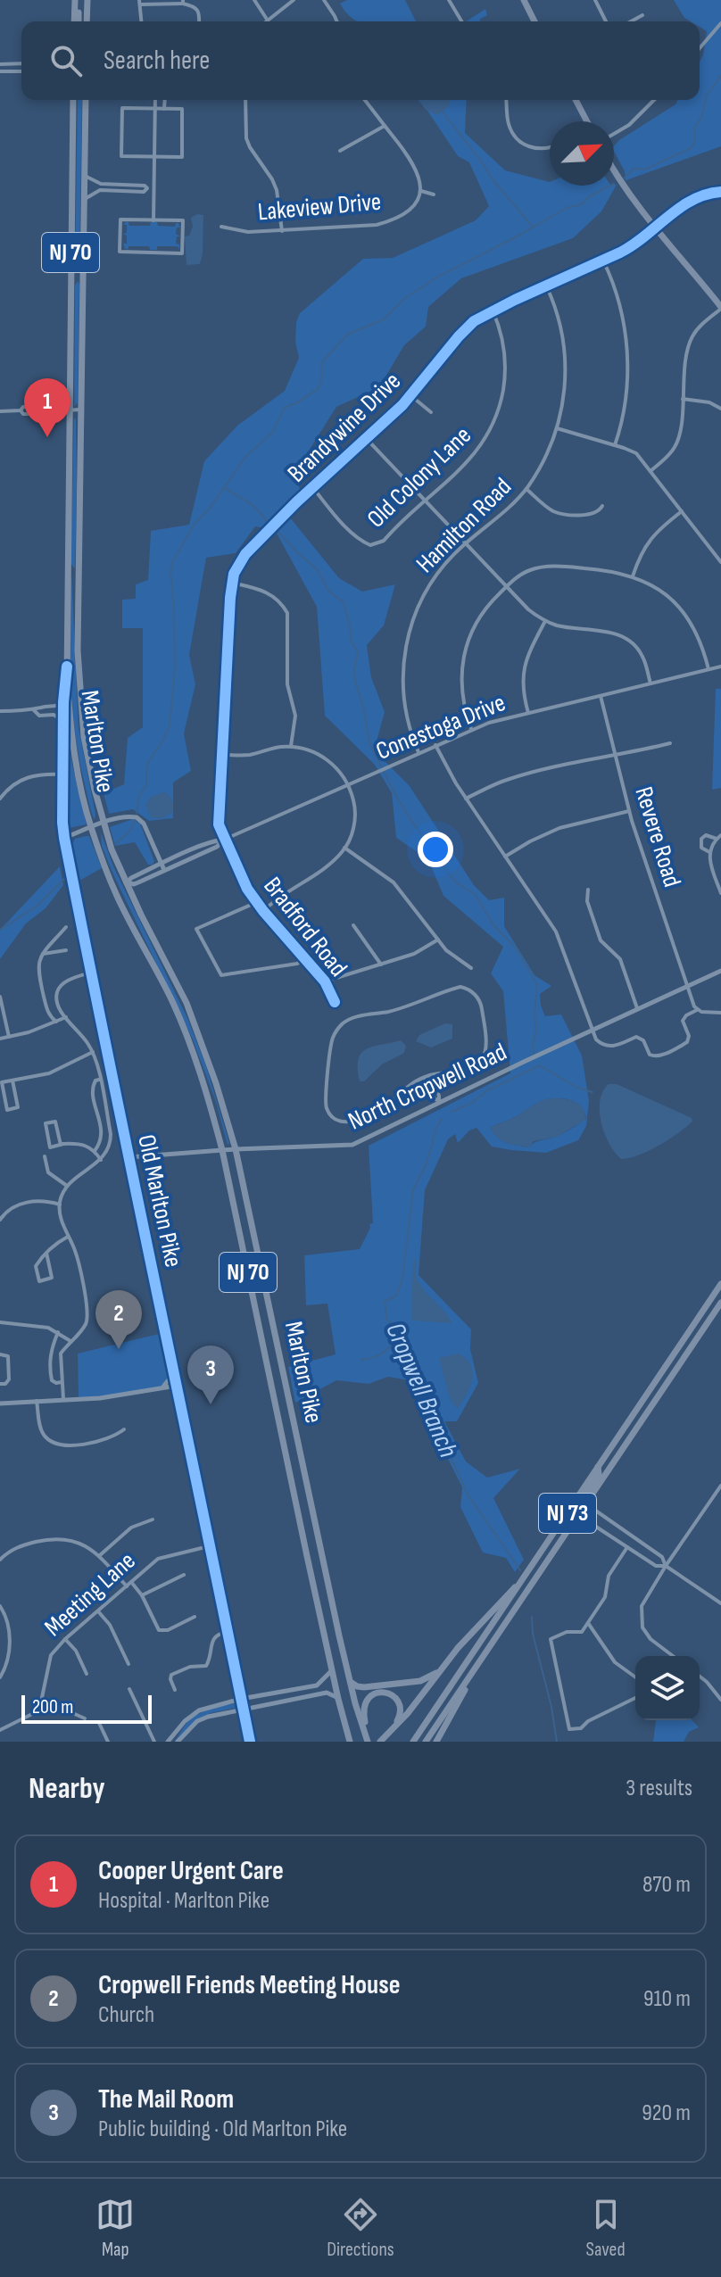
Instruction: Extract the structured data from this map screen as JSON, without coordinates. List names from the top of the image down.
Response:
{
  "streets": {
    "highway": ["NJ 70", "Marlton Pike", "NJ 73"],
    "street": [
      "Lakeview Drive",
      "Brandywine Drive",
      "Old Colony Lane",
      "Hamilton Road",
      "Conestoga Drive",
      "Revere Road",
      "Bradford Road",
      "North Cropwell Road",
      "Old Marlton Pike",
      "Meeting Lane"
    ]
  },
  "crossings": [
    ["Brandywine Drive", "Old Colony Lane"],
    ["Brandywine Drive", "Hamilton Road"],
    ["Brandywine Drive", "Conestoga Drive"],
    ["Brandywine Drive", "Bradford Road"],
    ["Hamilton Road", "Conestoga Drive"],
    ["Conestoga Drive", "Marlton Pike"],
    ["Conestoga Drive", "Revere Road"],
    ["Conestoga Drive", "Bradford Road"],
    ["Marlton Pike", "North Cropwell Road"],
    ["Marlton Pike", "Old Marlton Pike"],
    ["Revere Road", "North Cropwell Road"],
    ["North Cropwell Road", "Old Marlton Pike"],
    ["Old Marlton Pike", "Meeting Lane"]
  ],
  "water": ["Cropwell Branch"],
  "scale_bar": "200 m",
  "north": "top right",
  "page": {
    "search": "Search here",
    "pins": ["1", "2", "3"],
    "scale": "200 m",
    "heading": ["Nearby", "3 results"],
    "list": [
      {
        "mark": "1",
        "name": "Cooper Urgent Care",
        "note": "Hospital · Marlton Pike",
        "value": "870 m"
      },
      {
        "mark": "2",
        "name": "Cropwell Friends Meeting House",
        "note": "Church",
        "value": "910 m"
      },
      {
        "mark": "3",
        "name": "The Mail Room",
        "note": "Public building · Old Marlton Pike",
        "value": "920 m"
      }
    ],
    "nav": ["Map", "Directions", "Saved"]
  }
}
